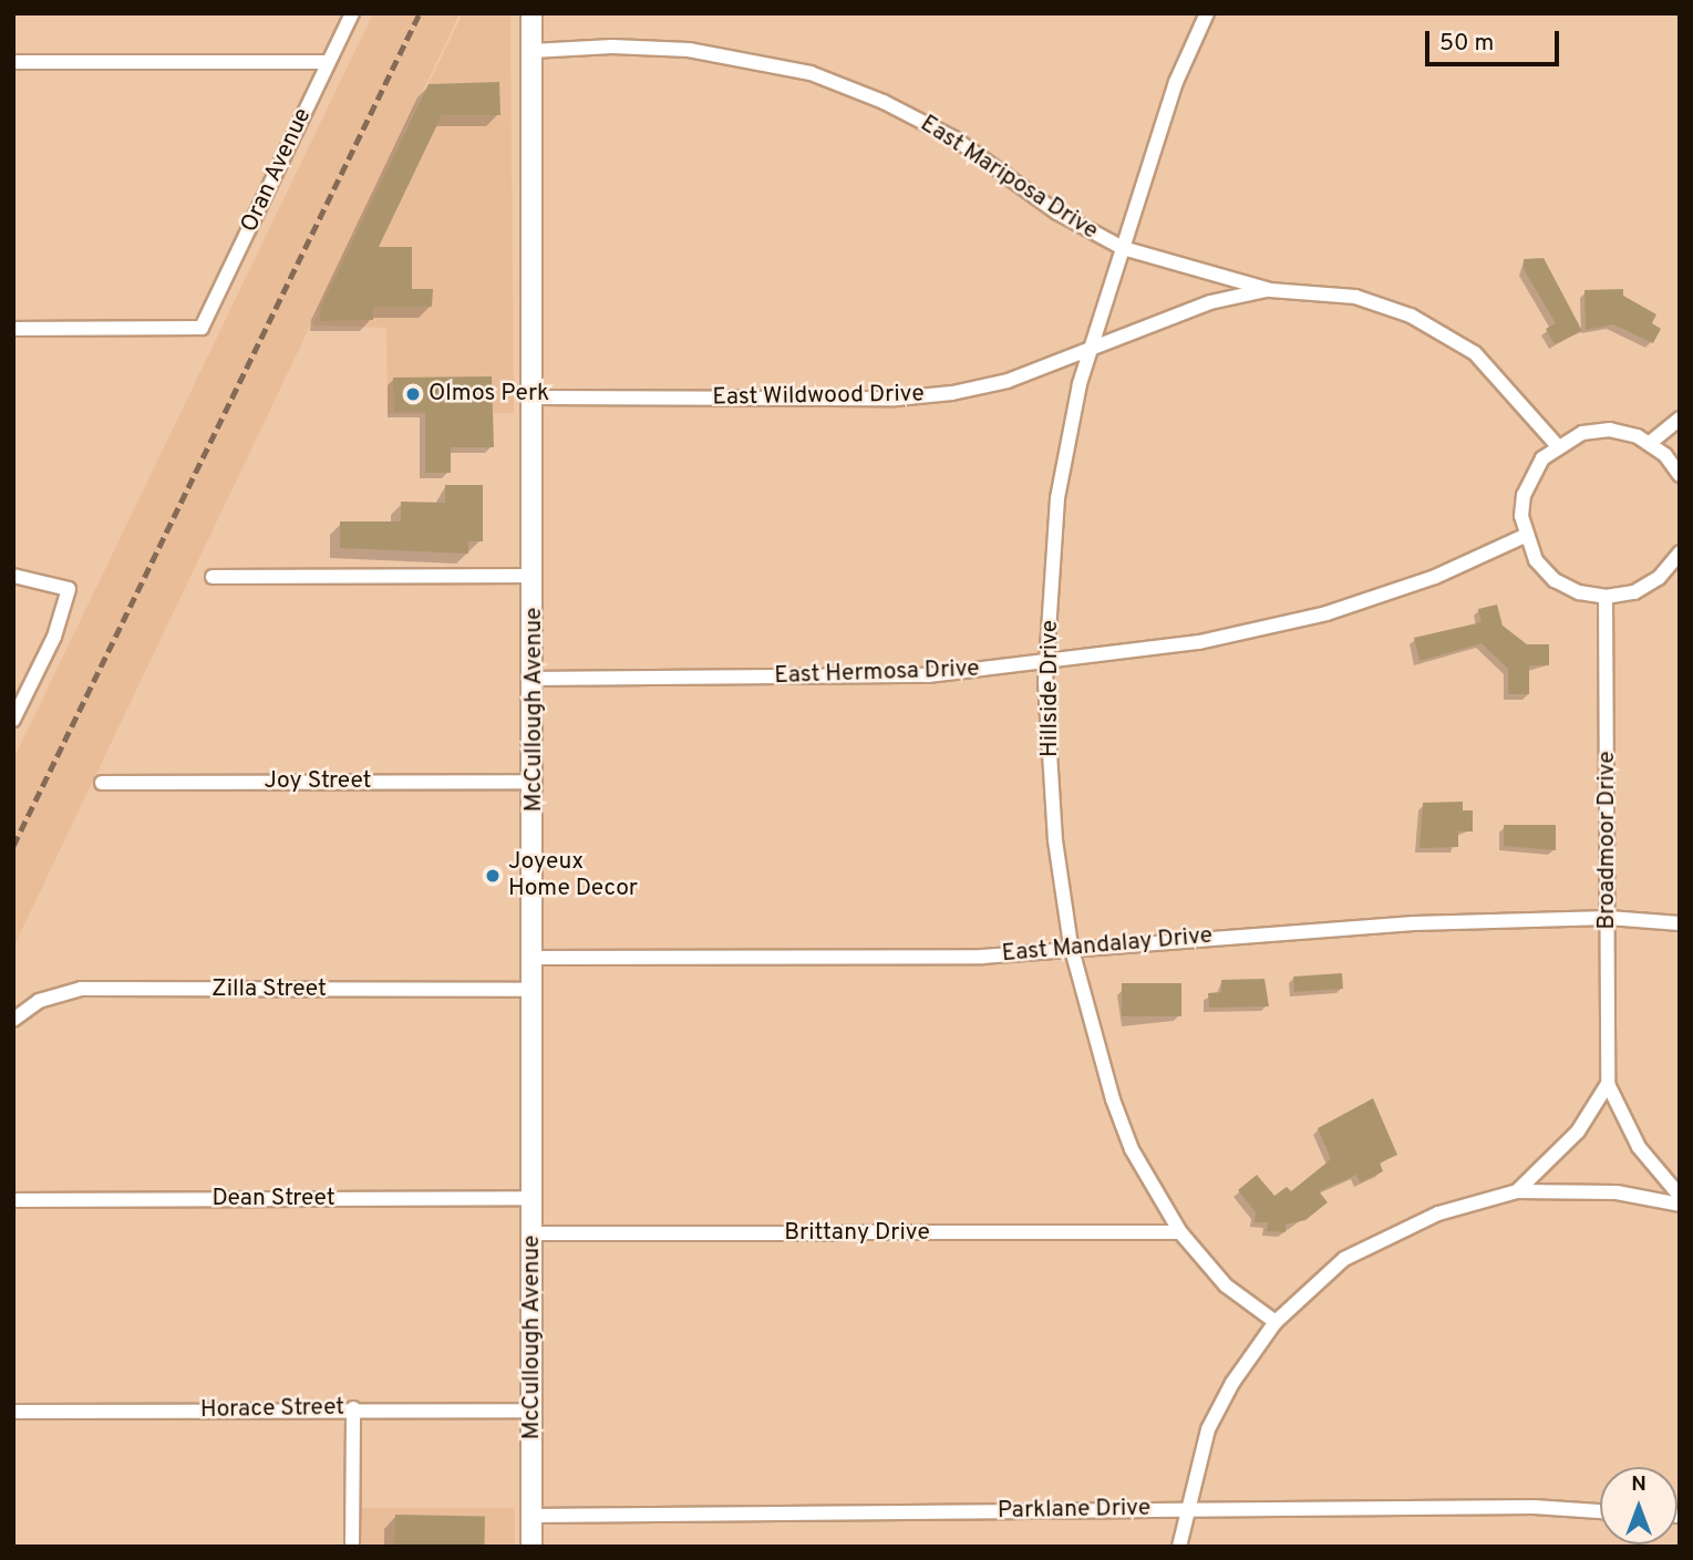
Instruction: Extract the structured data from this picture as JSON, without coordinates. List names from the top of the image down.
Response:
{
  "streets": {
    "main road": ["McCullough Avenue"],
    "street": [
      "Oran Avenue",
      "East Mariposa Drive",
      "East Wildwood Drive",
      "East Hermosa Drive",
      "Hillside Drive",
      "Joy Street",
      "Broadmoor Drive",
      "East Mandalay Drive",
      "Zilla Street",
      "Dean Street",
      "Brittany Drive",
      "Horace Street",
      "Parklane Drive"
    ]
  },
  "crossings": [
    ["East Mariposa Drive", "East Wildwood Drive"],
    ["East Mariposa Drive", "Hillside Drive"],
    ["East Mariposa Drive", "McCullough Avenue"],
    ["East Wildwood Drive", "Hillside Drive"],
    ["East Wildwood Drive", "McCullough Avenue"],
    ["East Hermosa Drive", "Hillside Drive"],
    ["East Hermosa Drive", "McCullough Avenue"],
    ["Hillside Drive", "East Mandalay Drive"],
    ["Hillside Drive", "Brittany Drive"],
    ["McCullough Avenue", "Joy Street"],
    ["McCullough Avenue", "East Mandalay Drive"],
    ["McCullough Avenue", "Zilla Street"],
    ["McCullough Avenue", "Dean Street"],
    ["McCullough Avenue", "Brittany Drive"],
    ["McCullough Avenue", "Horace Street"],
    ["McCullough Avenue", "Parklane Drive"],
    ["Broadmoor Drive", "East Mandalay Drive"]
  ],
  "places": ["Olmos Perk", "Joyeux Home Decor"],
  "scale_bar": "50 m",
  "north": "top"
}
